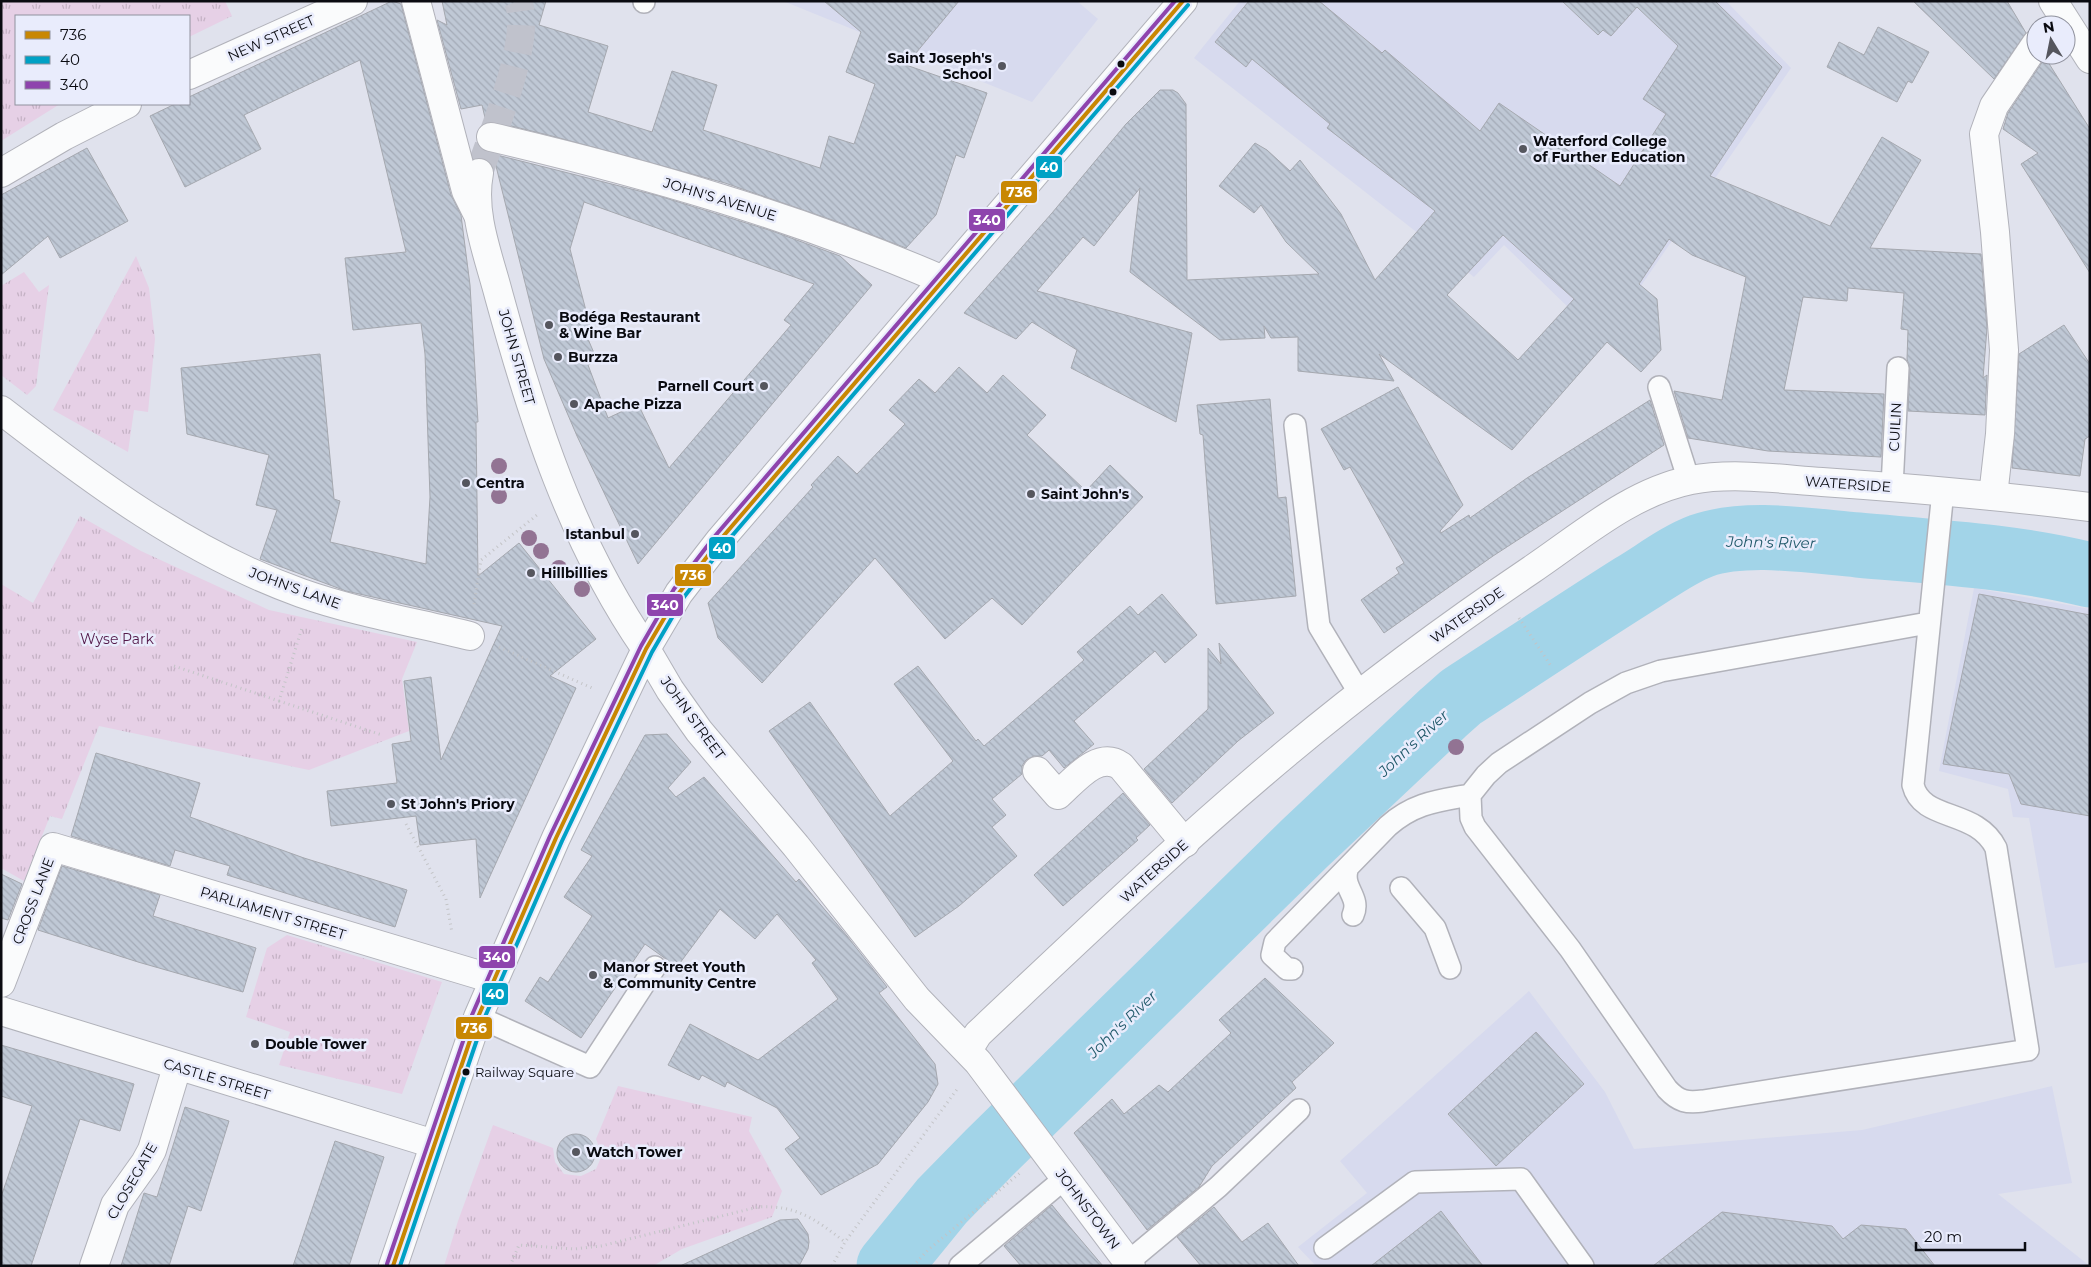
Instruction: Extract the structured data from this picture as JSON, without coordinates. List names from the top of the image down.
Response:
{
  "streets": {
    "street": [
      "NEW STREET",
      "JOHN'S AVENUE",
      "JOHN STREET",
      "WATERSIDE",
      "JOHN'S LANE",
      "CROSS LANE",
      "PARLIAMENT STREET",
      "CASTLE STREET",
      "CLOSEGATE",
      "JOHNSTOWN"
    ],
    "lane": ["CUILIN"]
  },
  "crossings": [
    ["JOHN STREET", "WATERSIDE"],
    ["JOHN STREET", "JOHNSTOWN"],
    ["CUILIN", "WATERSIDE"],
    ["CROSS LANE", "PARLIAMENT STREET"],
    ["CASTLE STREET", "CLOSEGATE"]
  ],
  "water": ["John's River"],
  "parks": ["Wyse Park"],
  "places": [
    "Saint Joseph's School",
    "Waterford College of Further Education",
    "Bodéga Restaurant & Wine Bar",
    "Burzza",
    "Parnell Court",
    "Apache Pizza",
    "Centra",
    "Saint John's",
    "Istanbul",
    "Hillbillies",
    "St John's Priory",
    "Manor Street Youth & Community Centre",
    "Double Tower",
    "Railway Square",
    "Watch Tower"
  ],
  "lines": ["transit line 736", "transit line 340", "transit line 40"],
  "legend": ["736", "40", "340"],
  "scale_bar": "20 m",
  "north": "top"
}
